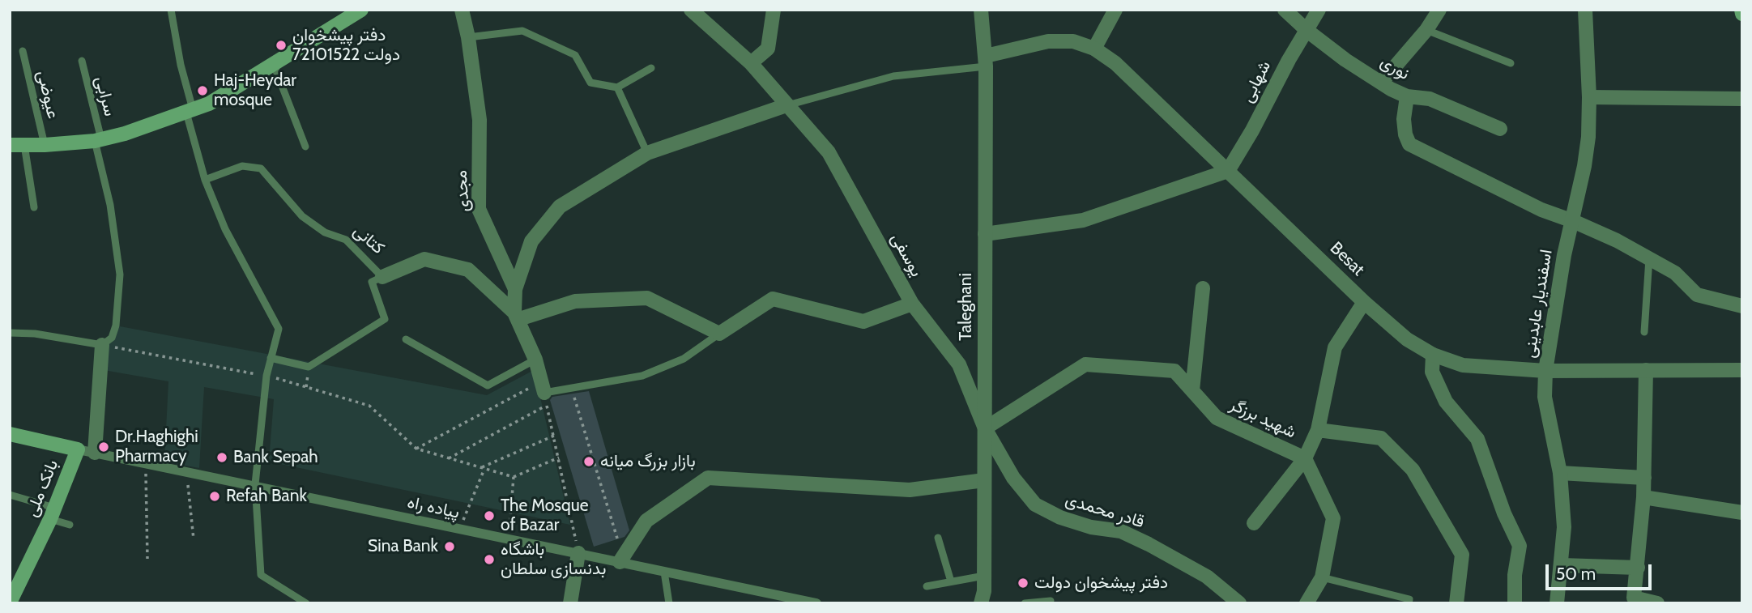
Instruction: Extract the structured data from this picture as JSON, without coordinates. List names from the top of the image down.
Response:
{
  "streets": {
    "main road": ["بانک ملی"],
    "street": [
      "نوری",
      "شهابی",
      "مجدی",
      "کتانی",
      "یوسفی",
      "Besat",
      "اسفندیار عابدینی",
      "Taleghani",
      "شهید برزگر",
      "پیاده راه",
      "قادر محمدی"
    ],
    "lane": ["عیوضی", "سرابی"]
  },
  "crossings": [
    ["نوری", "شهابی"],
    ["شهابی", "Besat"],
    ["مجدی", "کتانی"],
    ["یوسفی", "Taleghani"],
    ["یوسفی", "شهید برزگر"],
    ["یوسفی", "قادر محمدی"],
    ["Besat", "اسفندیار عابدینی"],
    ["Besat", "Taleghani"],
    ["Taleghani", "شهید برزگر"],
    ["Taleghani", "قادر محمدی"],
    ["شهید برزگر", "قادر محمدی"],
    ["بانک ملی", "پیاده راه"]
  ],
  "places": [
    "دفتر پیشخوان دولت 72101522",
    "Haj-Heydar mosque",
    "Dr.Haghighi Pharmacy",
    "Bank Sepah",
    "بازار بزرگ میانه",
    "Refah Bank",
    "The Mosque of Bazar",
    "Sina Bank",
    "باشگاه بدنسازی سلطان",
    "دفتر پیشخوان دولت"
  ],
  "scale_bar": "50 m"
}
